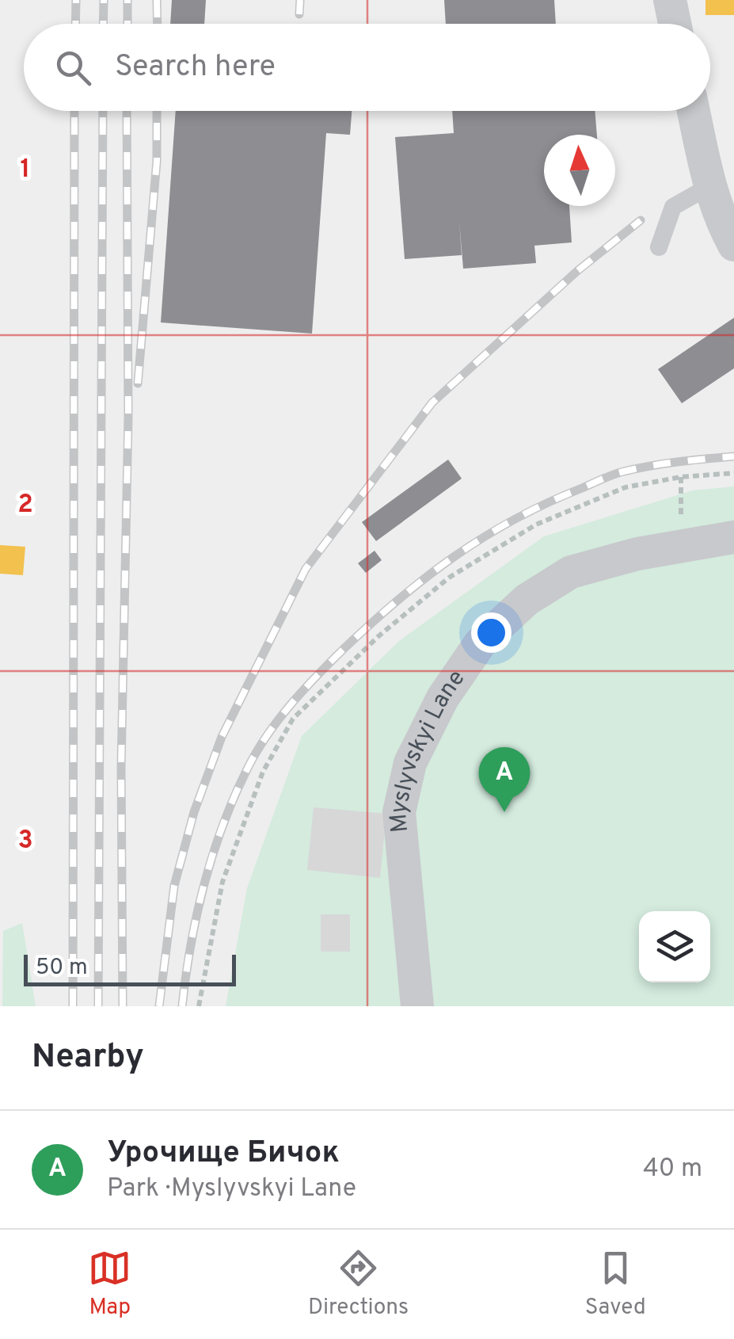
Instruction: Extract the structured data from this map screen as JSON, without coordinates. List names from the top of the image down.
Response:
{
  "streets": {
    "street": ["Myslyvskyi Lane"]
  },
  "scale_bar": "50 m",
  "north": "top",
  "page": {
    "search": "Search here",
    "pins": "A",
    "scale": "50 m",
    "heading": "Nearby",
    "list": [
      {
        "mark": "A",
        "name": "Урочище Бичок",
        "note": "Park · Myslyvskyi Lane",
        "value": "40 m"
      }
    ],
    "nav": ["Map", "Directions", "Saved"]
  },
  "grid": {
    "rows": ["1", "2", "3"]
  }
}
